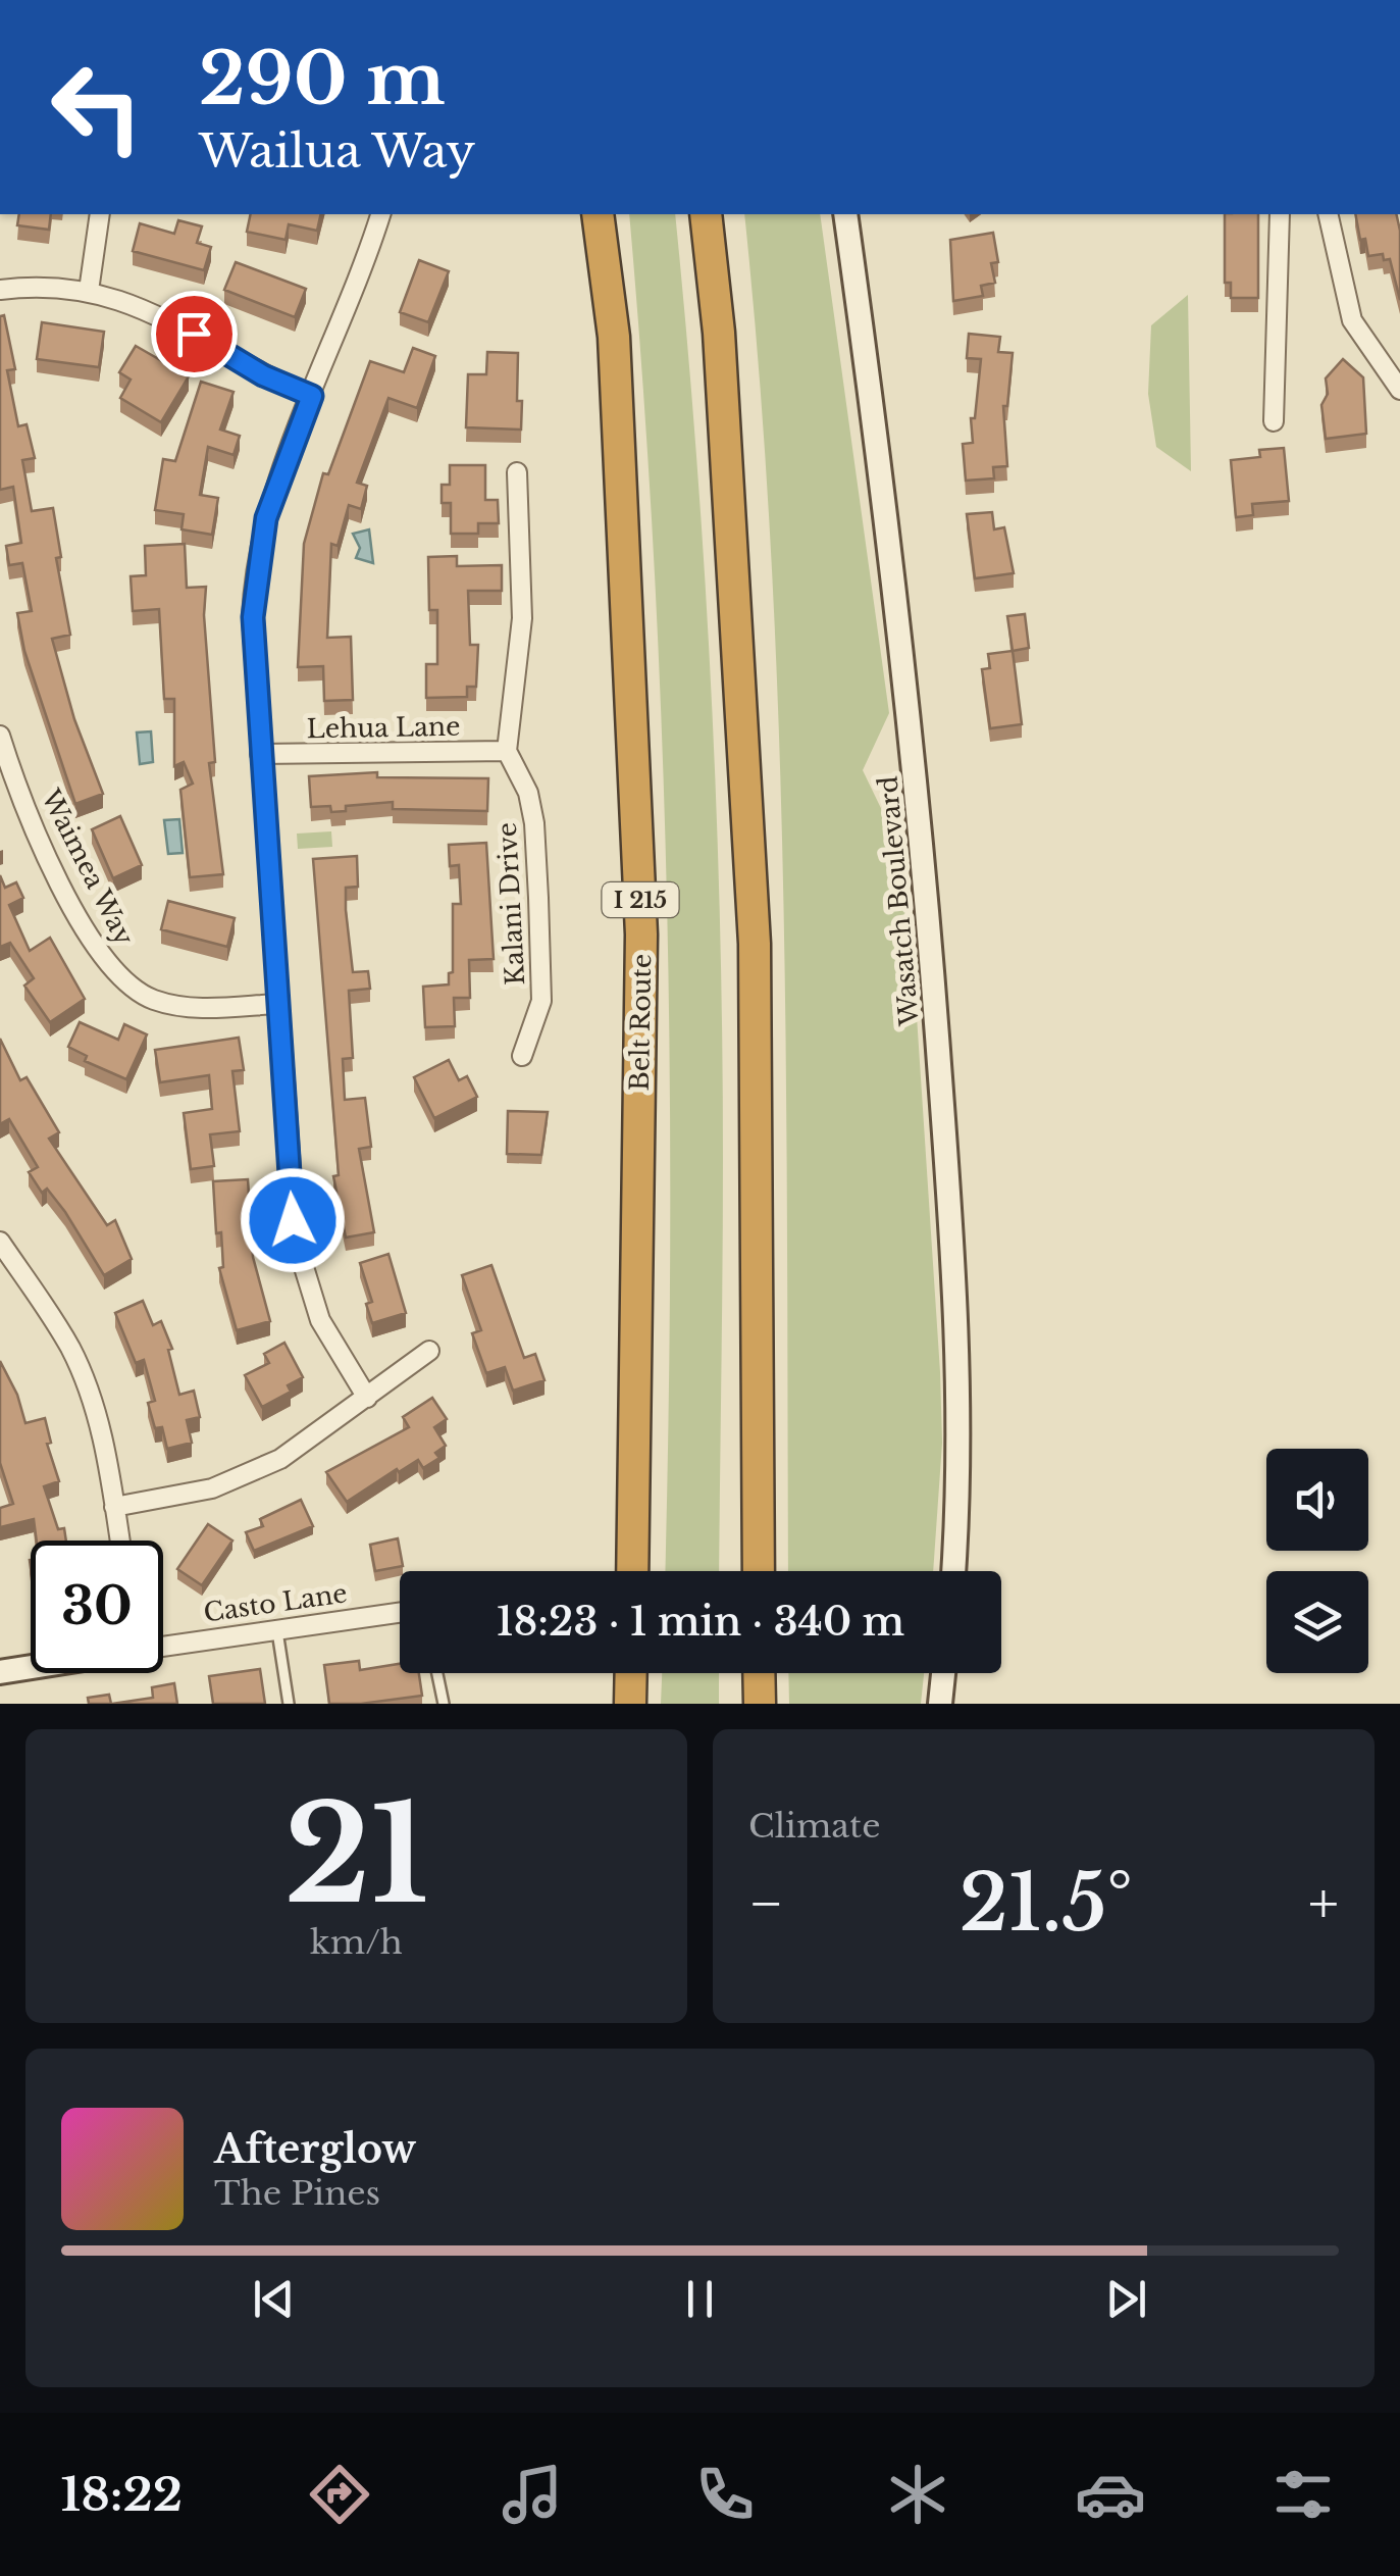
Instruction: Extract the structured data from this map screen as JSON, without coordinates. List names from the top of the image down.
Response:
{
  "streets": {
    "highway": ["I 215", "Belt Route"],
    "street": [
      "Lehua Lane",
      "Waimea Way",
      "Wasatch Boulevard",
      "Kalani Drive",
      "Casto Lane"
    ]
  },
  "crossings": [
    ["Lehua Lane", "Kalani Drive"]
  ],
  "page": {
    "turn": ["290 m", "Wailua Way"],
    "limit": "30",
    "trip": "18:23 · 1 min · 340 m",
    "tile": [
      ["21", "km/h"],
      "Climate"
    ],
    "heat": ["−", "21.5°", "+"],
    "song": ["Afterglow", "The Pines"],
    "tabs": "18:22"
  }
}
